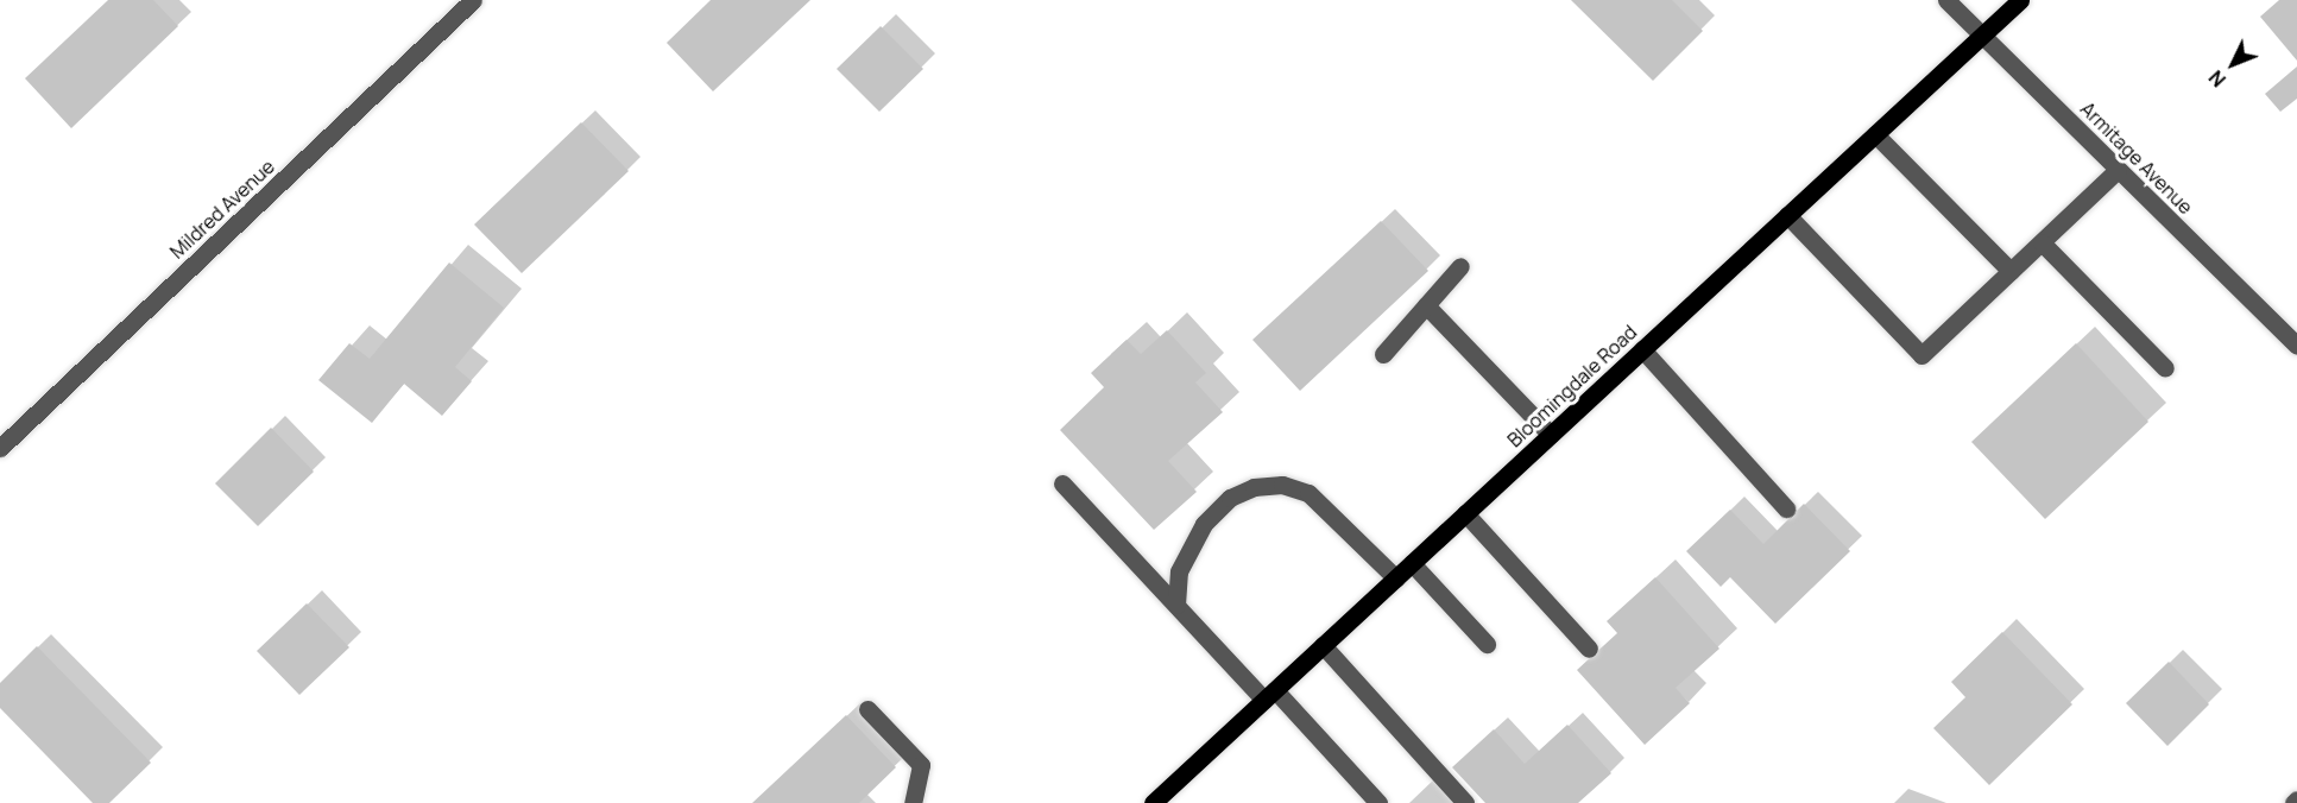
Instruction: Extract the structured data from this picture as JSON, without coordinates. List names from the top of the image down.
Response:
{
  "streets": {
    "main road": ["Bloomingdale Road"],
    "street": ["Armitage Avenue", "Mildred Avenue"]
  },
  "crossings": [
    ["Armitage Avenue", "Bloomingdale Road"]
  ],
  "north": "bottom left"
}
